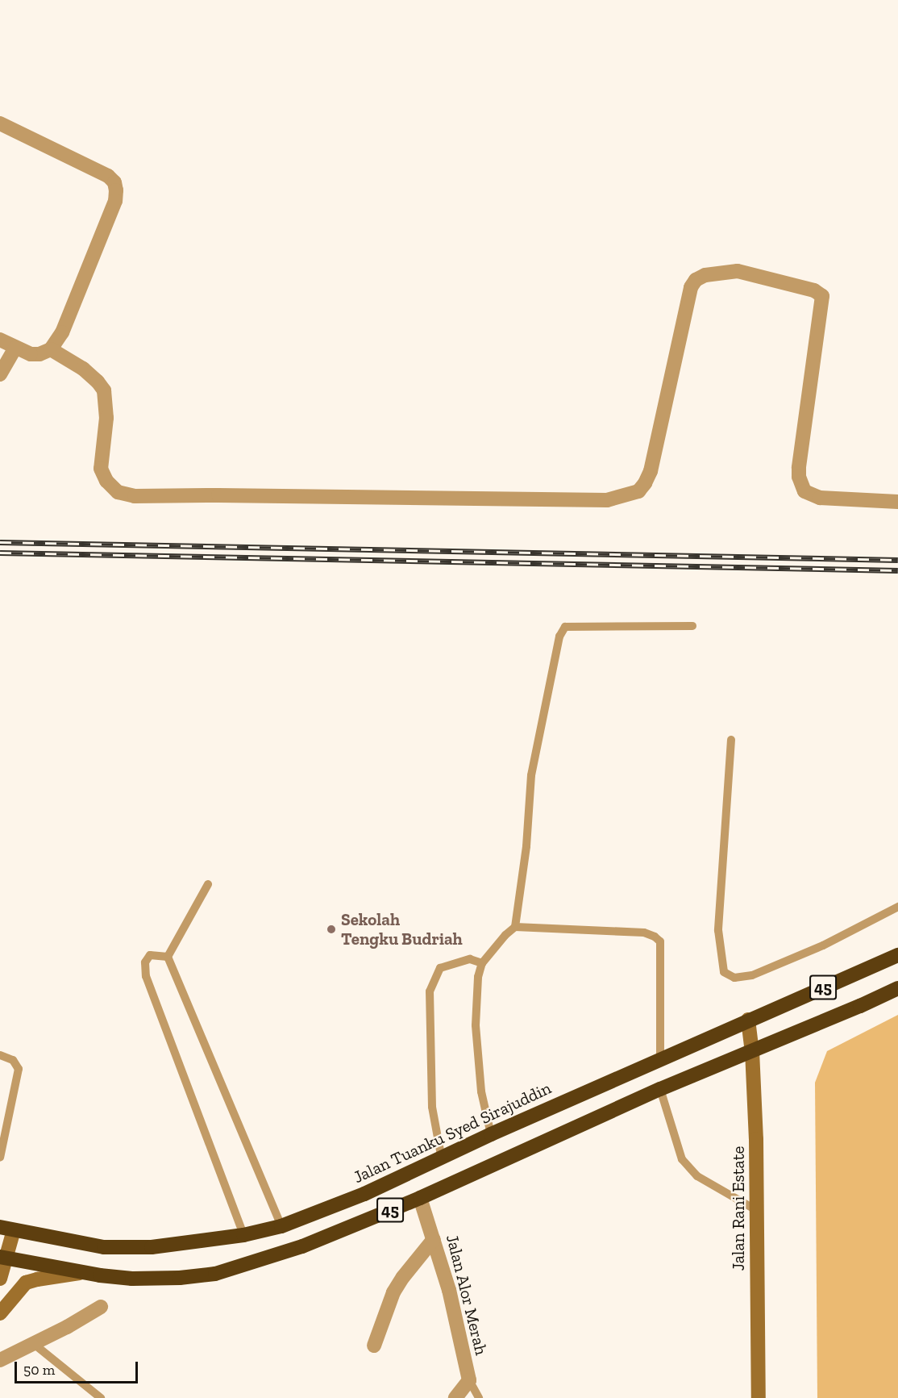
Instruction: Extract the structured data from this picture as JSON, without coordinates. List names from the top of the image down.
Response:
{
  "streets": {
    "highway": ["45", "Jalan Tuanku Syed Sirajuddin"],
    "street": ["Jalan Rani Estate", "Jalan Alor Merah"]
  },
  "crossings": [
    ["45", "Jalan Rani Estate"],
    ["45", "Jalan Alor Merah"],
    ["Jalan Tuanku Syed Sirajuddin", "Jalan Rani Estate"]
  ],
  "places": ["Sekolah Tengku Budriah"],
  "scale_bar": "50 m"
}
